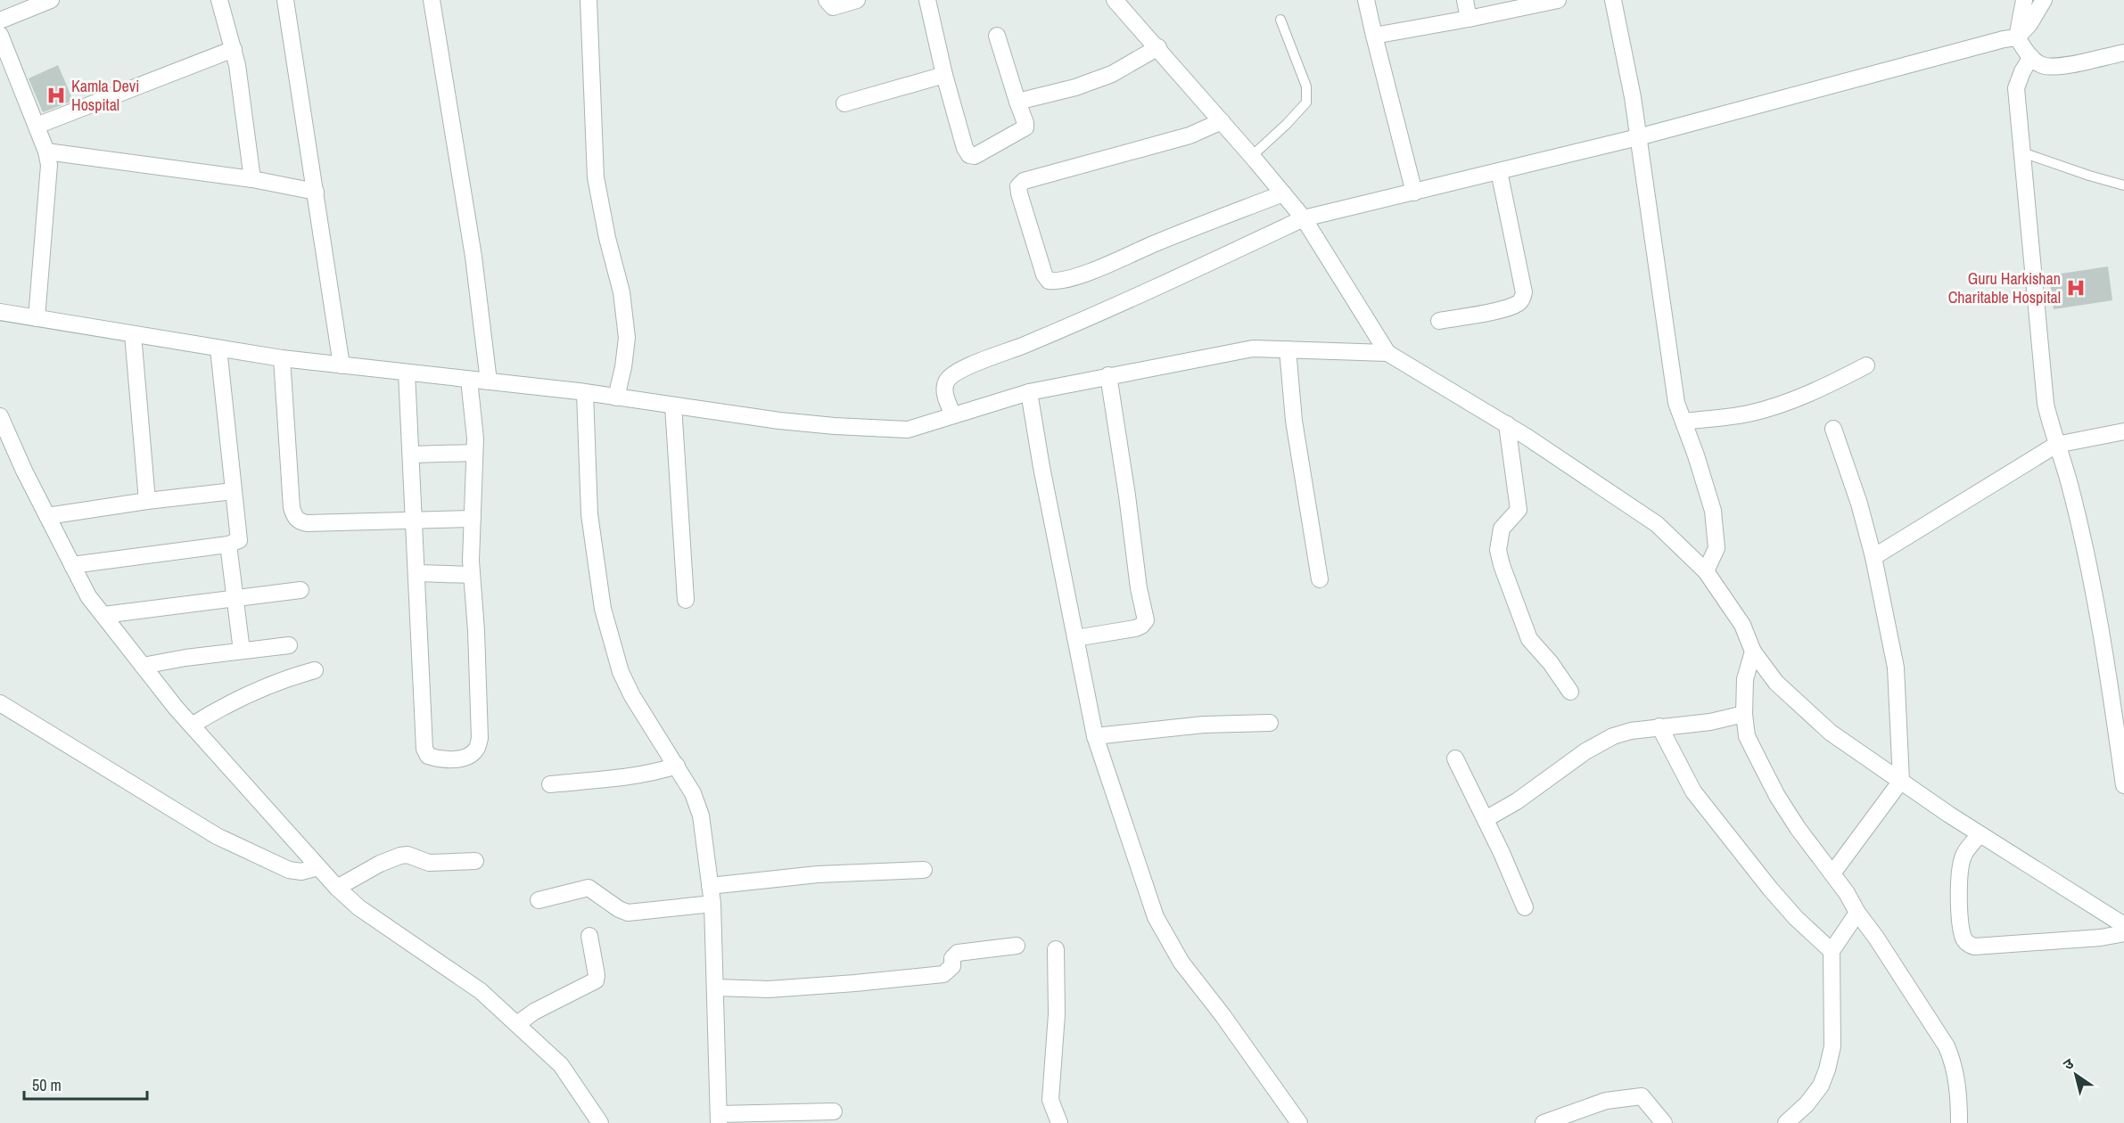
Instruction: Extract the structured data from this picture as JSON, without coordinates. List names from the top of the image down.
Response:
{
  "places": {
    "hospital": ["Kamla Devi Hospital", "Guru Harkishan Charitable Hospital"]
  },
  "scale_bar": "50 m",
  "north": "top left"
}
